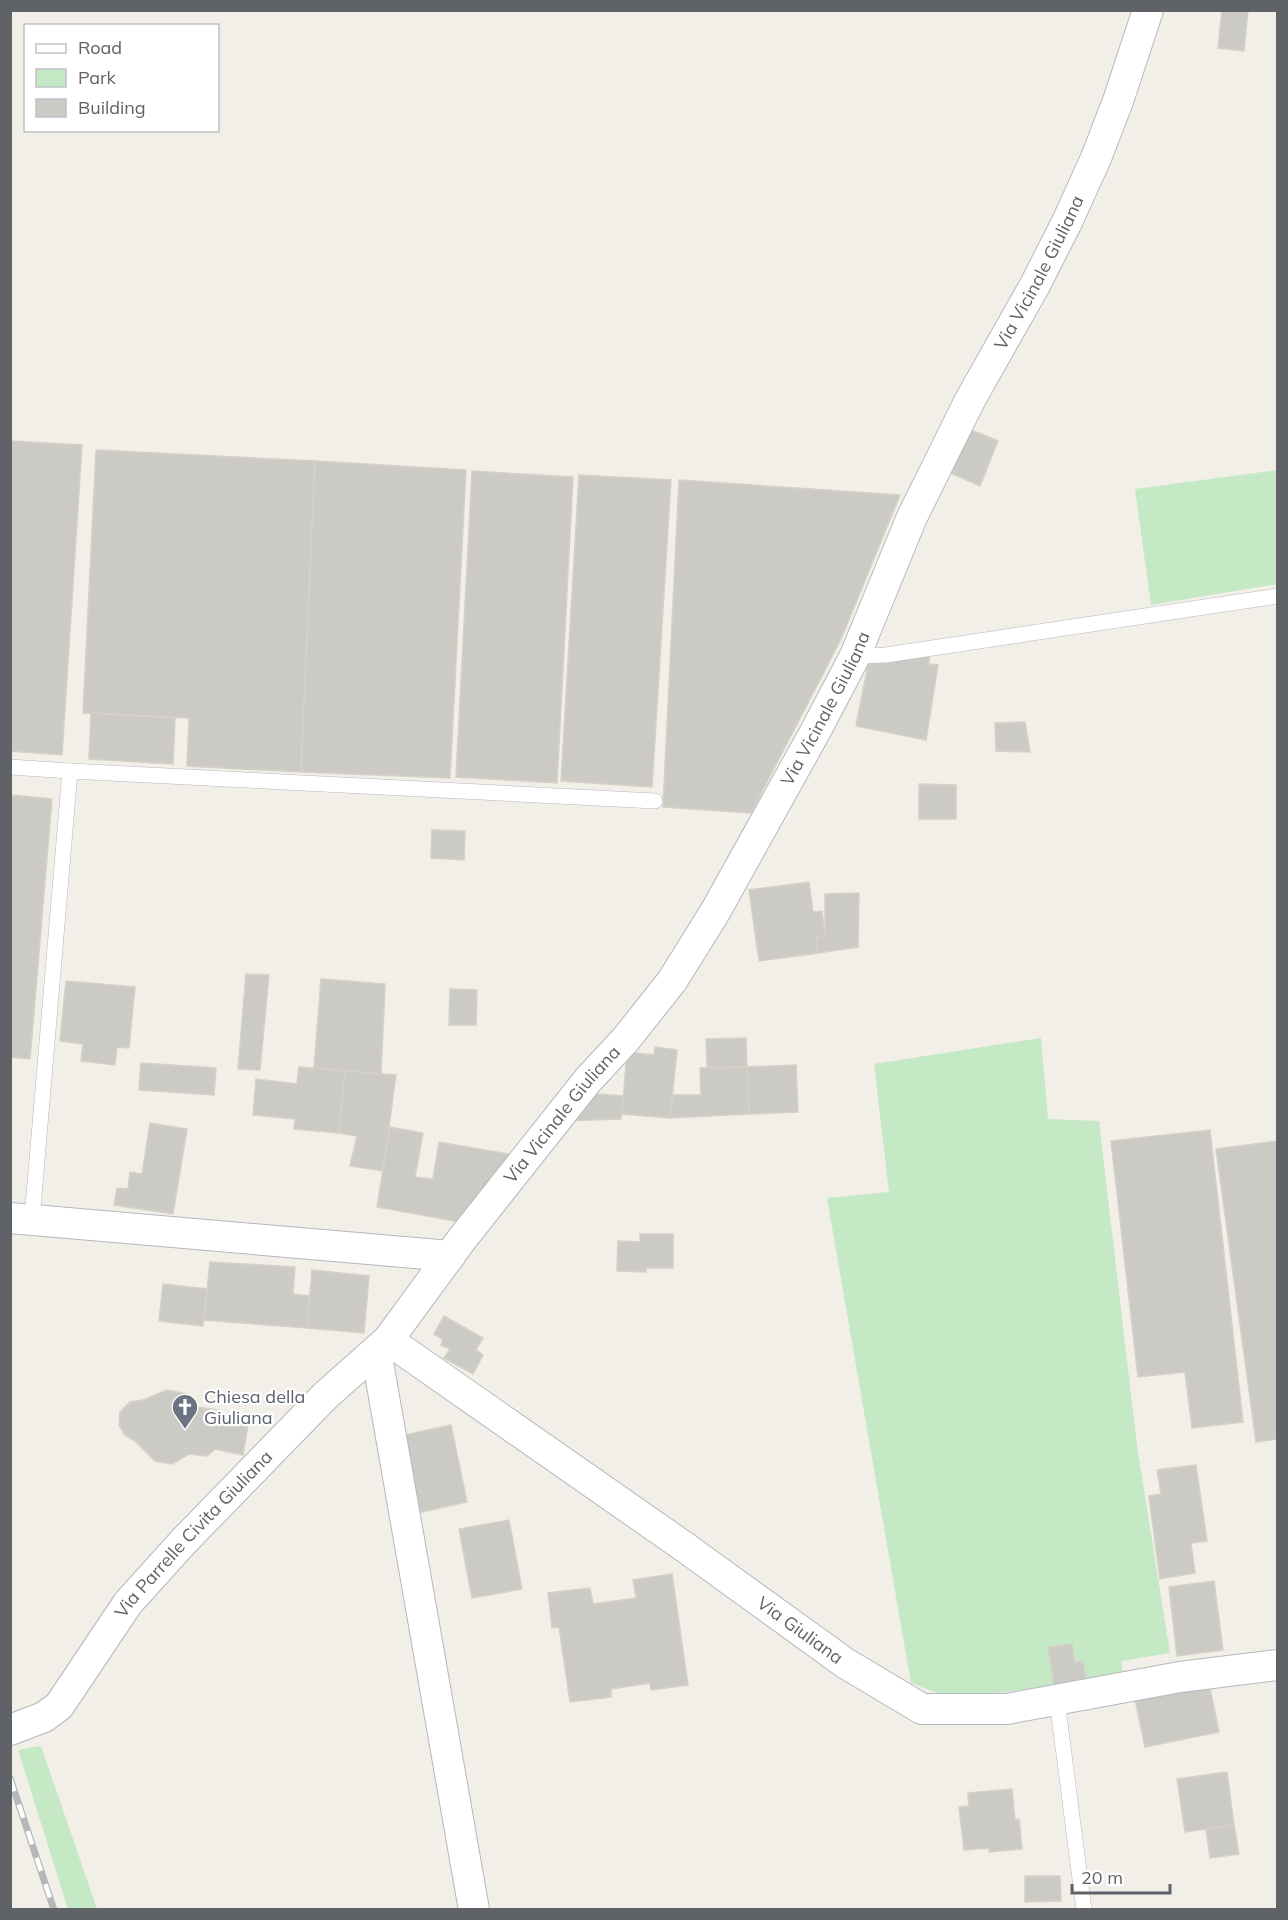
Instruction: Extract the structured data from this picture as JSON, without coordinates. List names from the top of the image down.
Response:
{
  "streets": {
    "street": ["Via Vicinale Giuliana", "Via Parrelle Civita Giuliana", "Via Giuliana"]
  },
  "crossings": [
    ["Via Vicinale Giuliana", "Via Parrelle Civita Giuliana"],
    ["Via Vicinale Giuliana", "Via Giuliana"],
    ["Via Parrelle Civita Giuliana", "Via Giuliana"]
  ],
  "places": {
    "church": ["Chiesa della Giuliana"]
  },
  "legend": ["Road", "Park", "Building"],
  "scale_bar": "20 m"
}
